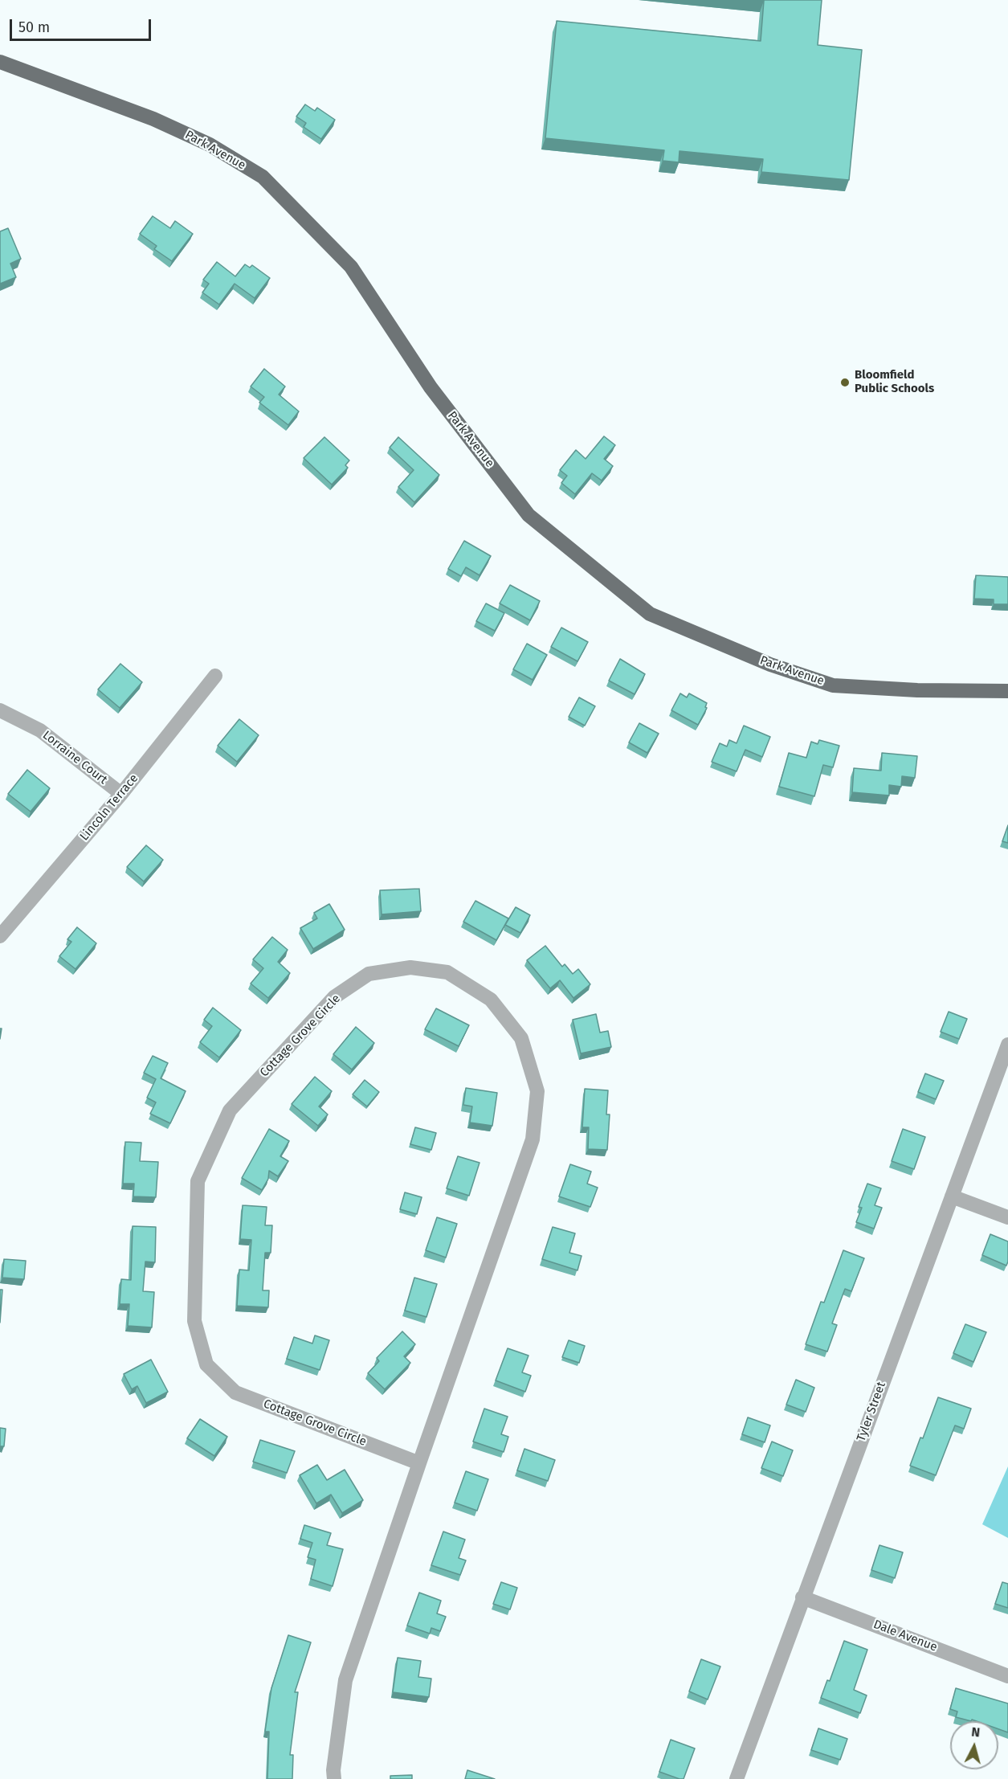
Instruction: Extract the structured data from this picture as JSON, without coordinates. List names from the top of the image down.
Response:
{
  "streets": {
    "main road": ["Park Avenue"],
    "street": [
      "Lorraine Court",
      "Lincoln Terrace",
      "Cottage Grove Circle",
      "Tyler Street",
      "Dale Avenue"
    ]
  },
  "crossings": [
    ["Lorraine Court", "Lincoln Terrace"],
    ["Tyler Street", "Dale Avenue"]
  ],
  "places": ["Bloomfield Public Schools"],
  "scale_bar": "50 m",
  "north": "top"
}
